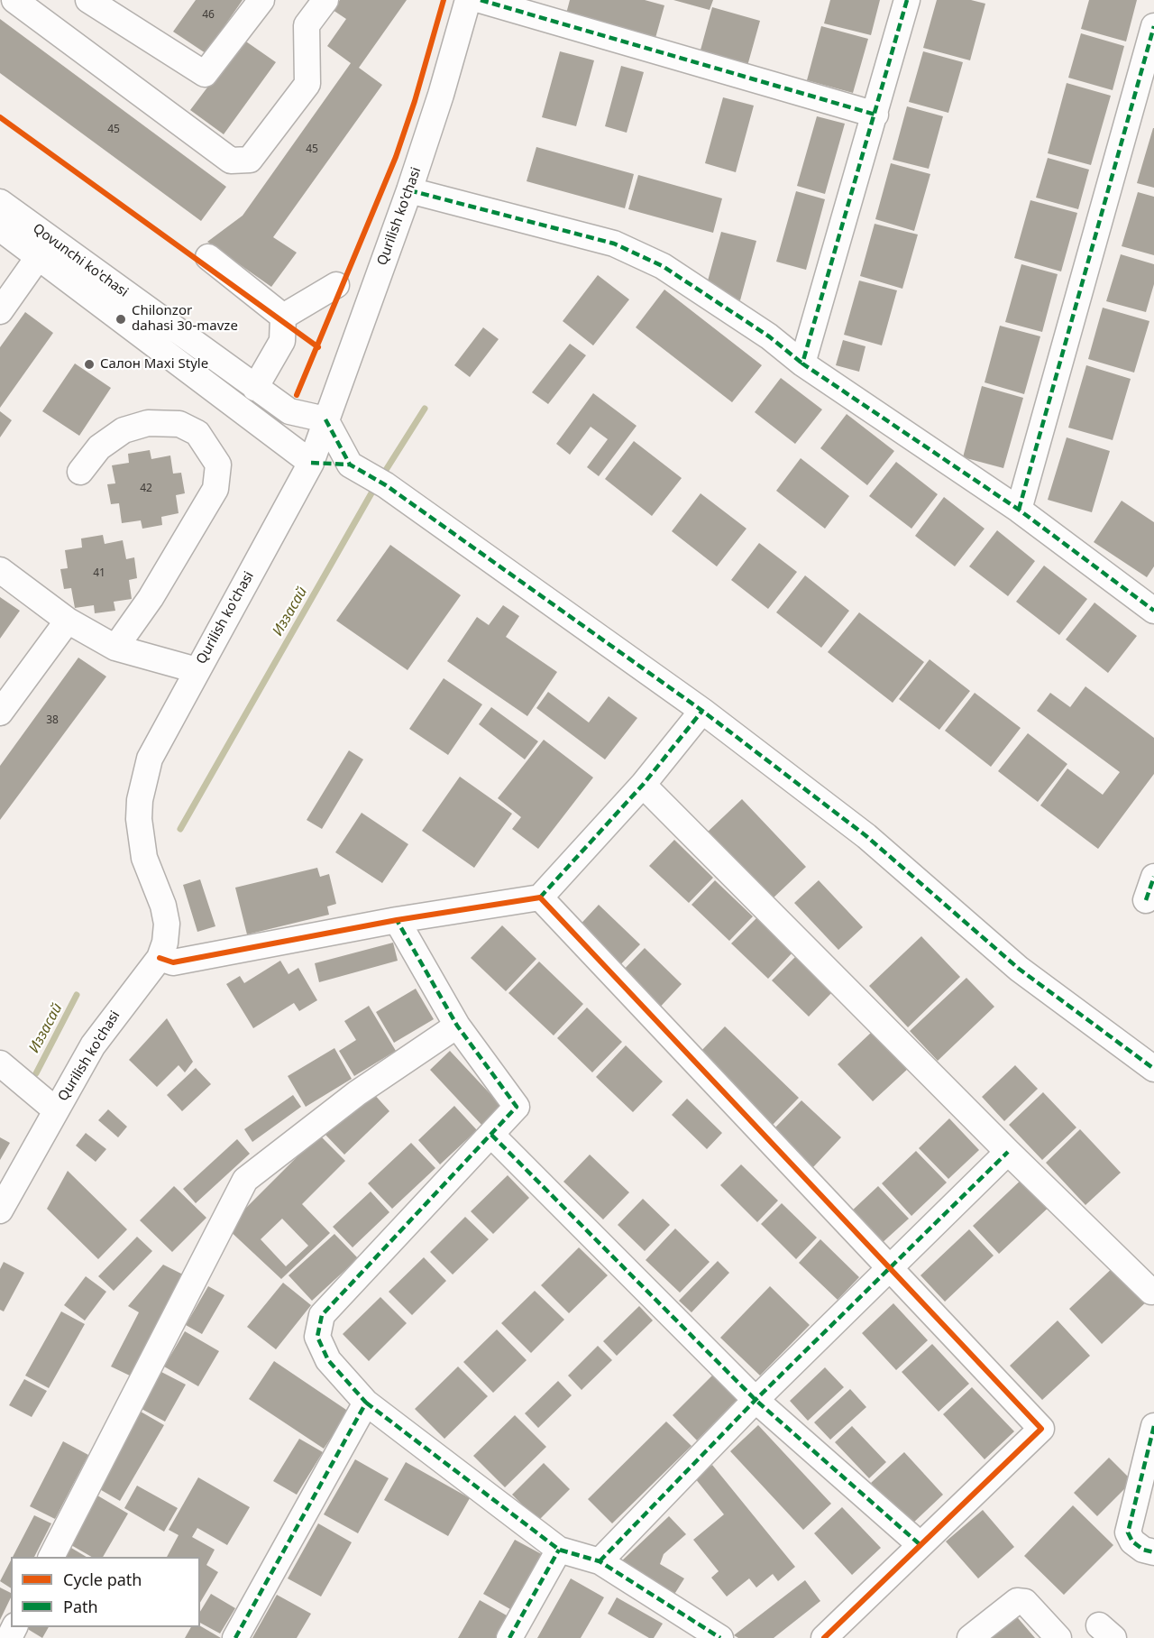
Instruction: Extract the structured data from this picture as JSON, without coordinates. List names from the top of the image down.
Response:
{
  "streets": {
    "street": ["Qurilish ko'chasi", "Qovunchi ko'chasi"]
  },
  "crossings": [
    ["Qurilish ko'chasi", "Qovunchi ko'chasi"]
  ],
  "water": ["Иззасай"],
  "places": ["Chilonzor dahasi 30-mavze", "Салон Maxi Style"],
  "house_numbers": [
    "46",
    "45",
    "45",
    "42",
    "41",
    "38"
  ],
  "legend": ["Cycle path", "Path"]
}
